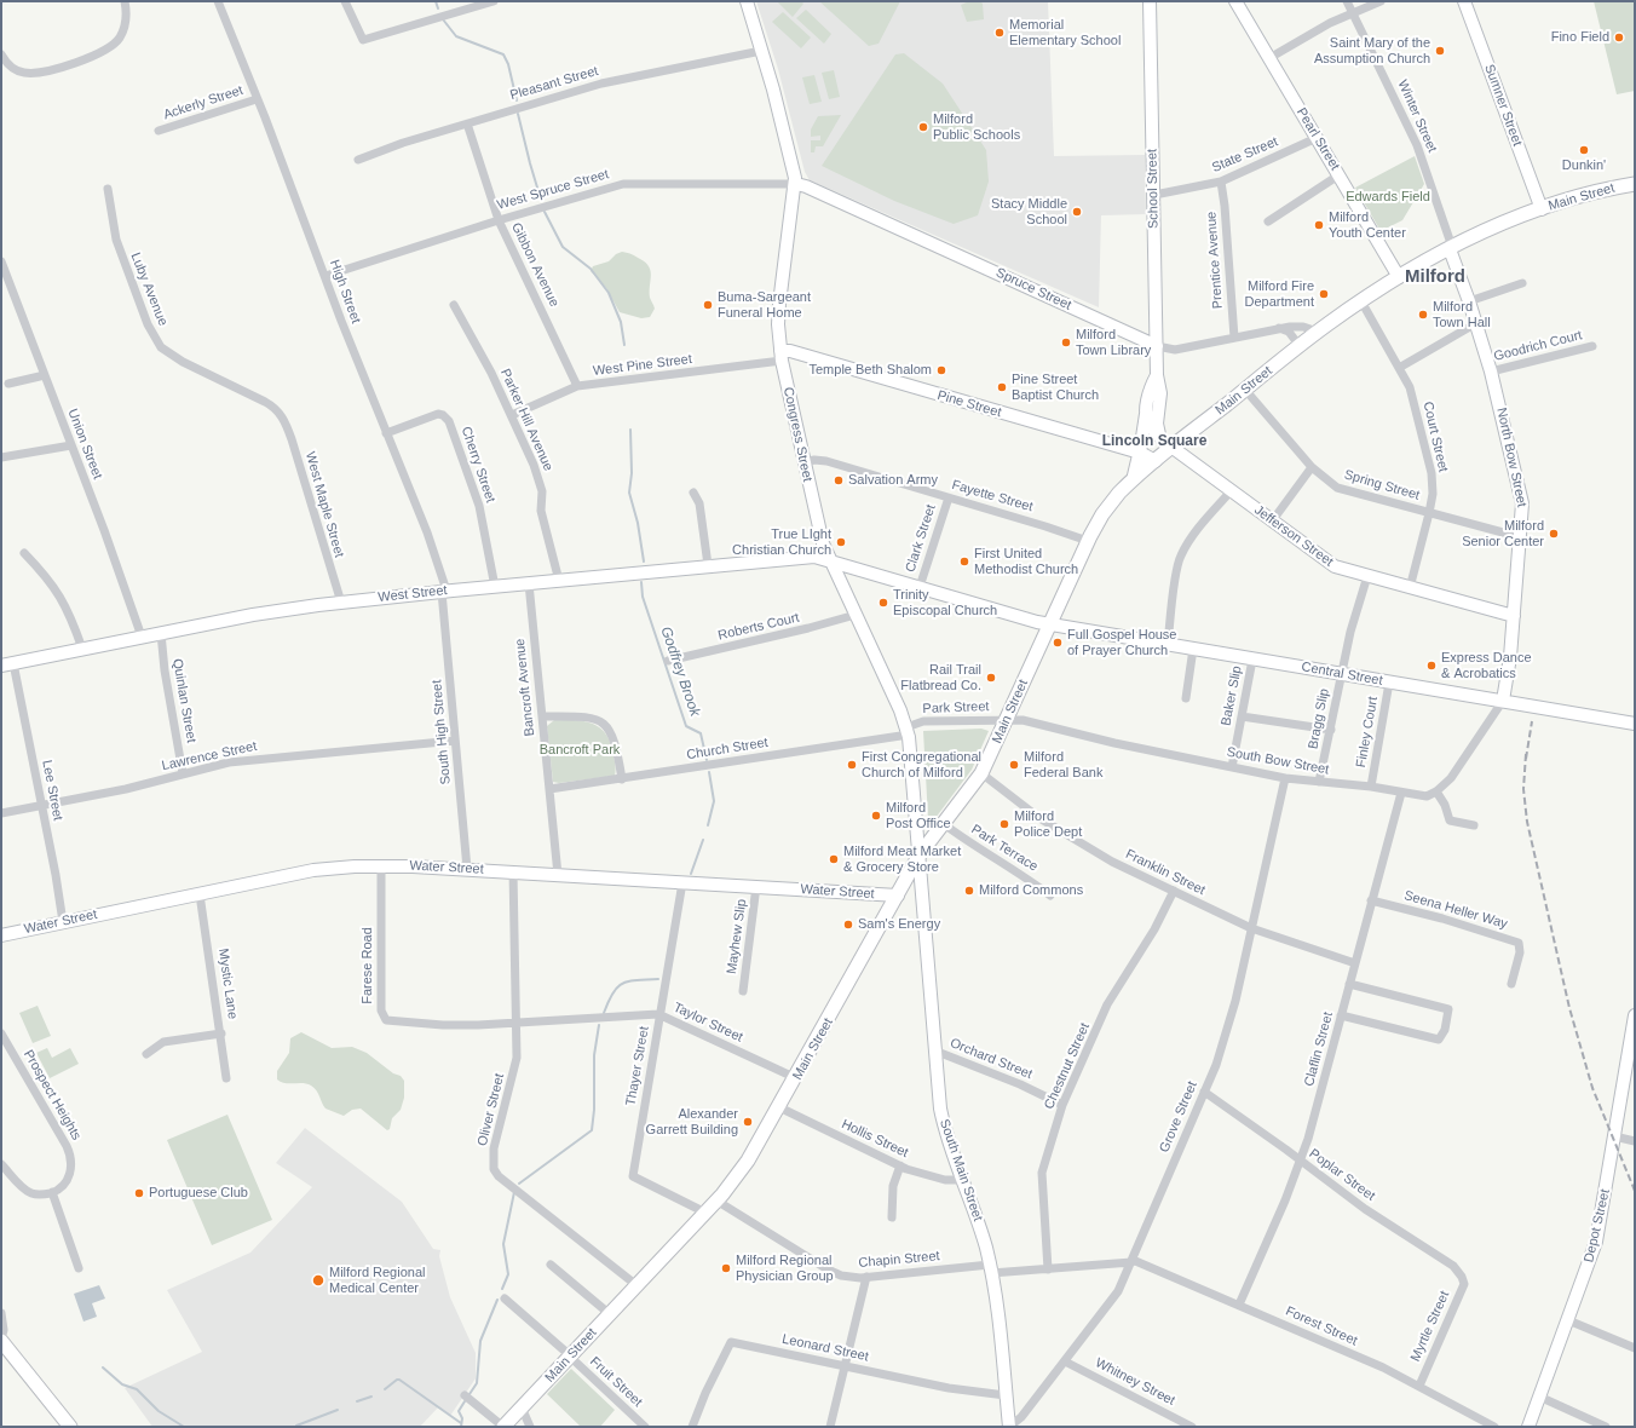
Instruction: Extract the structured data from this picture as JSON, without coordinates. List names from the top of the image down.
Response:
{
  "streets": {
    "main road": ["Main Street"],
    "street": [
      "Pleasant Street",
      "Ackerly Street",
      "Sumner Street",
      "Winter Street",
      "Pearl Street",
      "State Street",
      "School Street",
      "West Spruce Street",
      "Prentice Avenue",
      "Gibbon Avenue",
      "Luby Avenue",
      "Spruce Street",
      "High Street",
      "Goodrich Court",
      "West Pine Street",
      "Pine Street",
      "Parker Hill Avenue",
      "Congress Street",
      "Court Street",
      "Union Street",
      "North Bow Street",
      "Cherry Street",
      "Spring Street",
      "Fayette Street",
      "West Maple Street",
      "Jefferson Street",
      "Clark Street",
      "West Street",
      "Roberts Court",
      "Central Street",
      "Bancroft Avenue",
      "Baker Slip",
      "Quinlan Street",
      "Park Street",
      "Bragg Slip",
      "South High Street",
      "Finley Court",
      "Church Street",
      "Lawrence Street",
      "South Bow Street",
      "Lee Street",
      "Park Terrace",
      "Water Street",
      "Franklin Street",
      "Seena Heller Way",
      "Mayhew Slip",
      "Farese Road",
      "Mystic Lane",
      "Taylor Street",
      "Claflin Street",
      "Orchard Street",
      "Thayer Street",
      "Chestnut Street",
      "Prospect Heights",
      "Oliver Street",
      "Grove Street",
      "Hollis Street",
      "South Main Street",
      "Poplar Street",
      "Depot Street",
      "Chapin Street",
      "Forest Street",
      "Myrtle Street",
      "Leonard Street",
      "Fruit Street",
      "Whitney Street"
    ]
  },
  "crossings": [
    ["Pleasant Street", "Gibbon Avenue"],
    ["Pleasant Street", "Congress Street"],
    ["Ackerly Street", "High Street"],
    ["Sumner Street", "Main Street"],
    ["Winter Street", "Main Street"],
    ["Winter Street", "North Bow Street"],
    ["Pearl Street", "State Street"],
    ["Pearl Street", "Main Street"],
    ["State Street", "School Street"],
    ["State Street", "Prentice Avenue"],
    ["School Street", "Spruce Street"],
    ["School Street", "Pine Street"],
    ["West Spruce Street", "Gibbon Avenue"],
    ["West Spruce Street", "Spruce Street"],
    ["West Spruce Street", "High Street"],
    ["West Spruce Street", "Congress Street"],
    ["Main Street", "Spruce Street"],
    ["Main Street", "Pine Street"],
    ["Main Street", "Congress Street"],
    ["Main Street", "Court Street"],
    ["Main Street", "North Bow Street"],
    ["Main Street", "Spring Street"],
    ["Main Street", "Fayette Street"],
    ["Main Street", "Jefferson Street"],
    ["Main Street", "Central Street"],
    ["Main Street", "Park Street"],
    ["Main Street", "South Bow Street"],
    ["Main Street", "Park Terrace"],
    ["Main Street", "Water Street"],
    ["Main Street", "Franklin Street"],
    ["Main Street", "Taylor Street"],
    ["Main Street", "Thayer Street"],
    ["Main Street", "Oliver Street"],
    ["Main Street", "Hollis Street"],
    ["Main Street", "South Main Street"],
    ["Main Street", "Chapin Street"],
    ["Main Street", "Fruit Street"],
    ["Prentice Avenue", "Spruce Street"],
    ["Gibbon Avenue", "West Pine Street"],
    ["Luby Avenue", "West Maple Street"],
    ["Spruce Street", "Congress Street"],
    ["High Street", "Cherry Street"],
    ["High Street", "West Street"],
    ["High Street", "South High Street"],
    ["Goodrich Court", "North Bow Street"],
    ["West Pine Street", "Pine Street"],
    ["West Pine Street", "Parker Hill Avenue"],
    ["West Pine Street", "Congress Street"],
    ["Pine Street", "Congress Street"],
    ["Parker Hill Avenue", "West Street"],
    ["Congress Street", "Fayette Street"],
    ["Congress Street", "West Street"],
    ["Congress Street", "Roberts Court"],
    ["Congress Street", "Park Street"],
    ["Congress Street", "Church Street"],
    ["Congress Street", "South Main Street"],
    ["Court Street", "Spring Street"],
    ["Court Street", "Jefferson Street"],
    ["Union Street", "West Street"],
    ["North Bow Street", "Spring Street"],
    ["North Bow Street", "Jefferson Street"],
    ["North Bow Street", "Central Street"],
    ["Cherry Street", "West Street"],
    ["Fayette Street", "Clark Street"],
    ["West Maple Street", "West Street"],
    ["Jefferson Street", "Bragg Slip"],
    ["Clark Street", "West Street"],
    ["Clark Street", "Central Street"],
    ["West Street", "Central Street"],
    ["West Street", "Bancroft Avenue"],
    ["West Street", "Quinlan Street"],
    ["West Street", "South High Street"],
    ["West Street", "Lee Street"],
    ["Central Street", "Baker Slip"],
    ["Central Street", "Bragg Slip"],
    ["Central Street", "Finley Court"],
    ["Bancroft Avenue", "Church Street"],
    ["Bancroft Avenue", "Water Street"],
    ["Baker Slip", "South Bow Street"],
    ["Quinlan Street", "Lawrence Street"],
    ["Park Street", "Church Street"],
    ["Park Street", "South Bow Street"],
    ["Bragg Slip", "South Bow Street"],
    ["South High Street", "Lawrence Street"],
    ["South High Street", "Water Street"],
    ["Finley Court", "South Bow Street"],
    ["Lawrence Street", "Lee Street"],
    ["South Bow Street", "Claflin Street"],
    ["South Bow Street", "Grove Street"],
    ["Lee Street", "Water Street"],
    ["Water Street", "Mayhew Slip"],
    ["Water Street", "Farese Road"],
    ["Water Street", "Mystic Lane"],
    ["Water Street", "Thayer Street"],
    ["Water Street", "Oliver Street"],
    ["Franklin Street", "Claflin Street"],
    ["Franklin Street", "Chestnut Street"],
    ["Franklin Street", "Grove Street"],
    ["Seena Heller Way", "Claflin Street"],
    ["Farese Road", "Taylor Street"],
    ["Farese Road", "Oliver Street"],
    ["Taylor Street", "Thayer Street"],
    ["Taylor Street", "Oliver Street"],
    ["Claflin Street", "Poplar Street"],
    ["Claflin Street", "Forest Street"],
    ["Orchard Street", "Chestnut Street"],
    ["Orchard Street", "South Main Street"],
    ["Chestnut Street", "Forest Street"],
    ["Grove Street", "South Main Street"],
    ["Grove Street", "Poplar Street"],
    ["Grove Street", "Forest Street"],
    ["Grove Street", "Whitney Street"],
    ["Hollis Street", "South Main Street"],
    ["South Main Street", "Chapin Street"],
    ["South Main Street", "Forest Street"],
    ["South Main Street", "Leonard Street"],
    ["Poplar Street", "Myrtle Street"],
    ["Chapin Street", "Forest Street"],
    ["Forest Street", "Myrtle Street"]
  ],
  "districts": ["Milford", "Lincoln Square"],
  "water": ["Godfrey Brook"],
  "parks": ["Edwards Field", "Bancroft Park"],
  "places": [
    "Memorial Elementary School",
    "Fino Field",
    "Saint Mary of the Assumption Church",
    "Milford Public Schools",
    "Dunkin'",
    "Stacy Middle School",
    "Milford Youth Center",
    "Milford Fire Department",
    "Buma-Sargeant Funeral Home",
    "Milford Town Hall",
    "Milford Town Library",
    "Temple Beth Shalom",
    "Pine Street Baptist Church",
    "Salvation Army",
    "Milford Senior Center",
    "True LIght Christian Church",
    "First United Methodist Church",
    "Trinity Episcopal Church",
    "Full Gospel House of Prayer Church",
    "Express Dance & Acrobatics",
    "Rail Trail Flatbread Co.",
    "First Congregational Church of Milford",
    "Milford Federal Bank",
    "Milford Post Office",
    "Milford Police Dept",
    "Milford Meat Market & Grocery Store",
    "Milford Commons",
    "Sam's Energy",
    "Alexander Garrett Building",
    "Portuguese Club",
    "Milford Regional Physician Group",
    "Milford Regional Medical Center"
  ]
}
